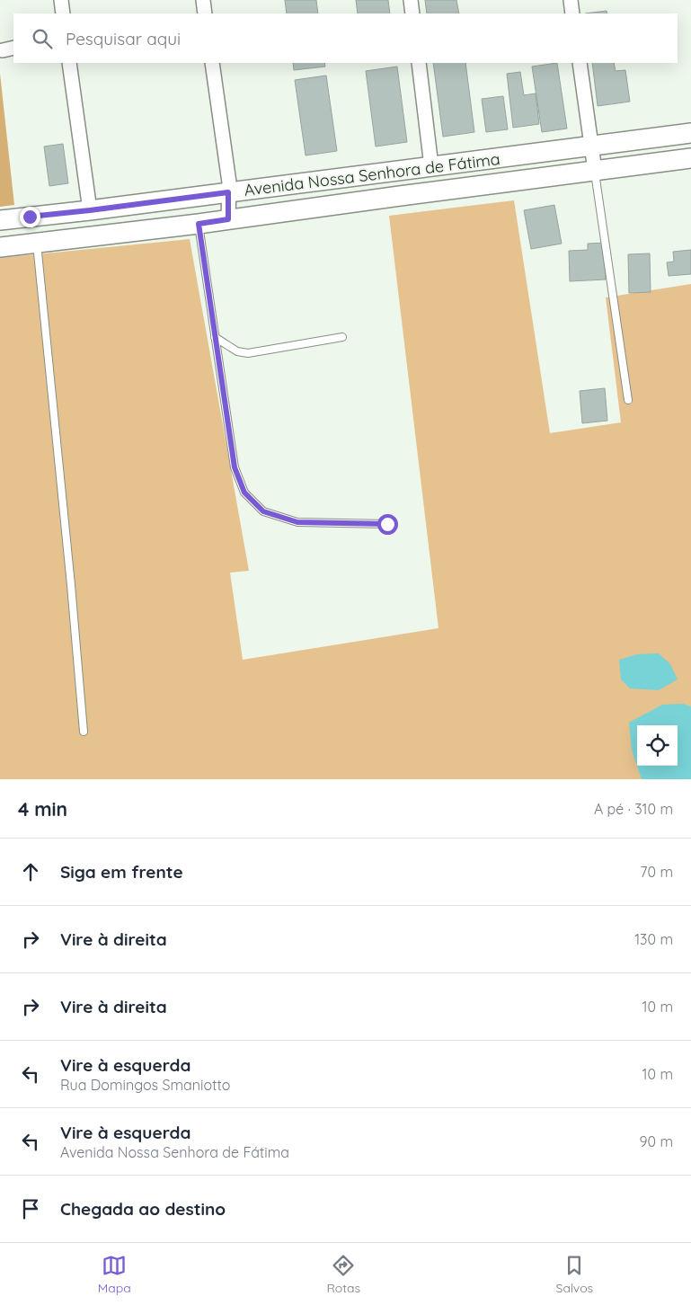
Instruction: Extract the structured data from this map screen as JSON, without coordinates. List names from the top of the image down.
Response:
{
  "streets": {
    "street": ["Avenida Nossa Senhora de Fátima"]
  },
  "page": {
    "search": "Pesquisar aqui",
    "heading": ["4 min", "A pé · 310 m"],
    "list": [
      ["Siga em frente", "70 m"],
      ["Vire à direita", "130 m"],
      ["Vire à direita", "10 m"],
      ["Vire à esquerda", "Rua Domingos Smaniotto", "10 m"],
      ["Vire à esquerda", "Avenida Nossa Senhora de Fátima", "90 m"],
      "Chegada ao destino"
    ],
    "nav": ["Mapa", "Rotas", "Salvos"]
  }
}
